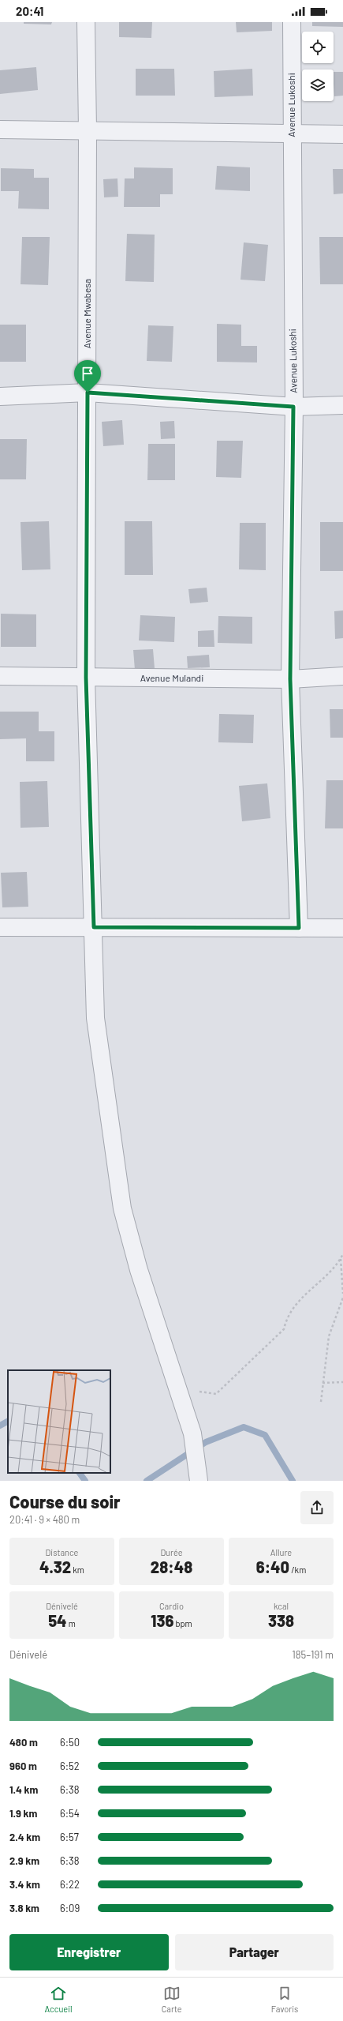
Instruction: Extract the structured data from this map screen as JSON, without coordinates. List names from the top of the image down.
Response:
{
  "streets": {
    "street": ["Avenue Lukoshi", "Avenue Mwabesa", "Avenue Mulandi"]
  },
  "crossings": [
    ["Avenue Lukoshi", "Avenue Mulandi"],
    ["Avenue Mwabesa", "Avenue Mulandi"]
  ],
  "page": {
    "status": "20:41",
    "heading": ["Course du soir", "20:41 · 9 × 480 m"],
    "stats": [
      ["Distance", "4.32 km"],
      ["Durée", "28:48"],
      ["Allure", "6:40 /km"],
      ["Dénivelé", "54 m"],
      ["Cardio", "136 bpm"],
      ["kcal", "338"]
    ],
    "chart": ["Dénivelé", "185–191 m"],
    "list": [
      {
        "name": "480 m",
        "note": "6:50"
      },
      {
        "name": "960 m",
        "note": "6:52"
      },
      {
        "name": "1.4 km",
        "note": "6:38"
      },
      {
        "name": "1.9 km",
        "note": "6:54"
      },
      {
        "name": "2.4 km",
        "note": "6:57"
      },
      {
        "name": "2.9 km",
        "note": "6:38"
      },
      {
        "name": "3.4 km",
        "note": "6:22"
      },
      {
        "name": "3.8 km",
        "note": "6:09"
      }
    ],
    "buttons": ["Enregistrer", "Partager"],
    "tabs": ["Accueil", "Carte", "Favoris"]
  }
}
